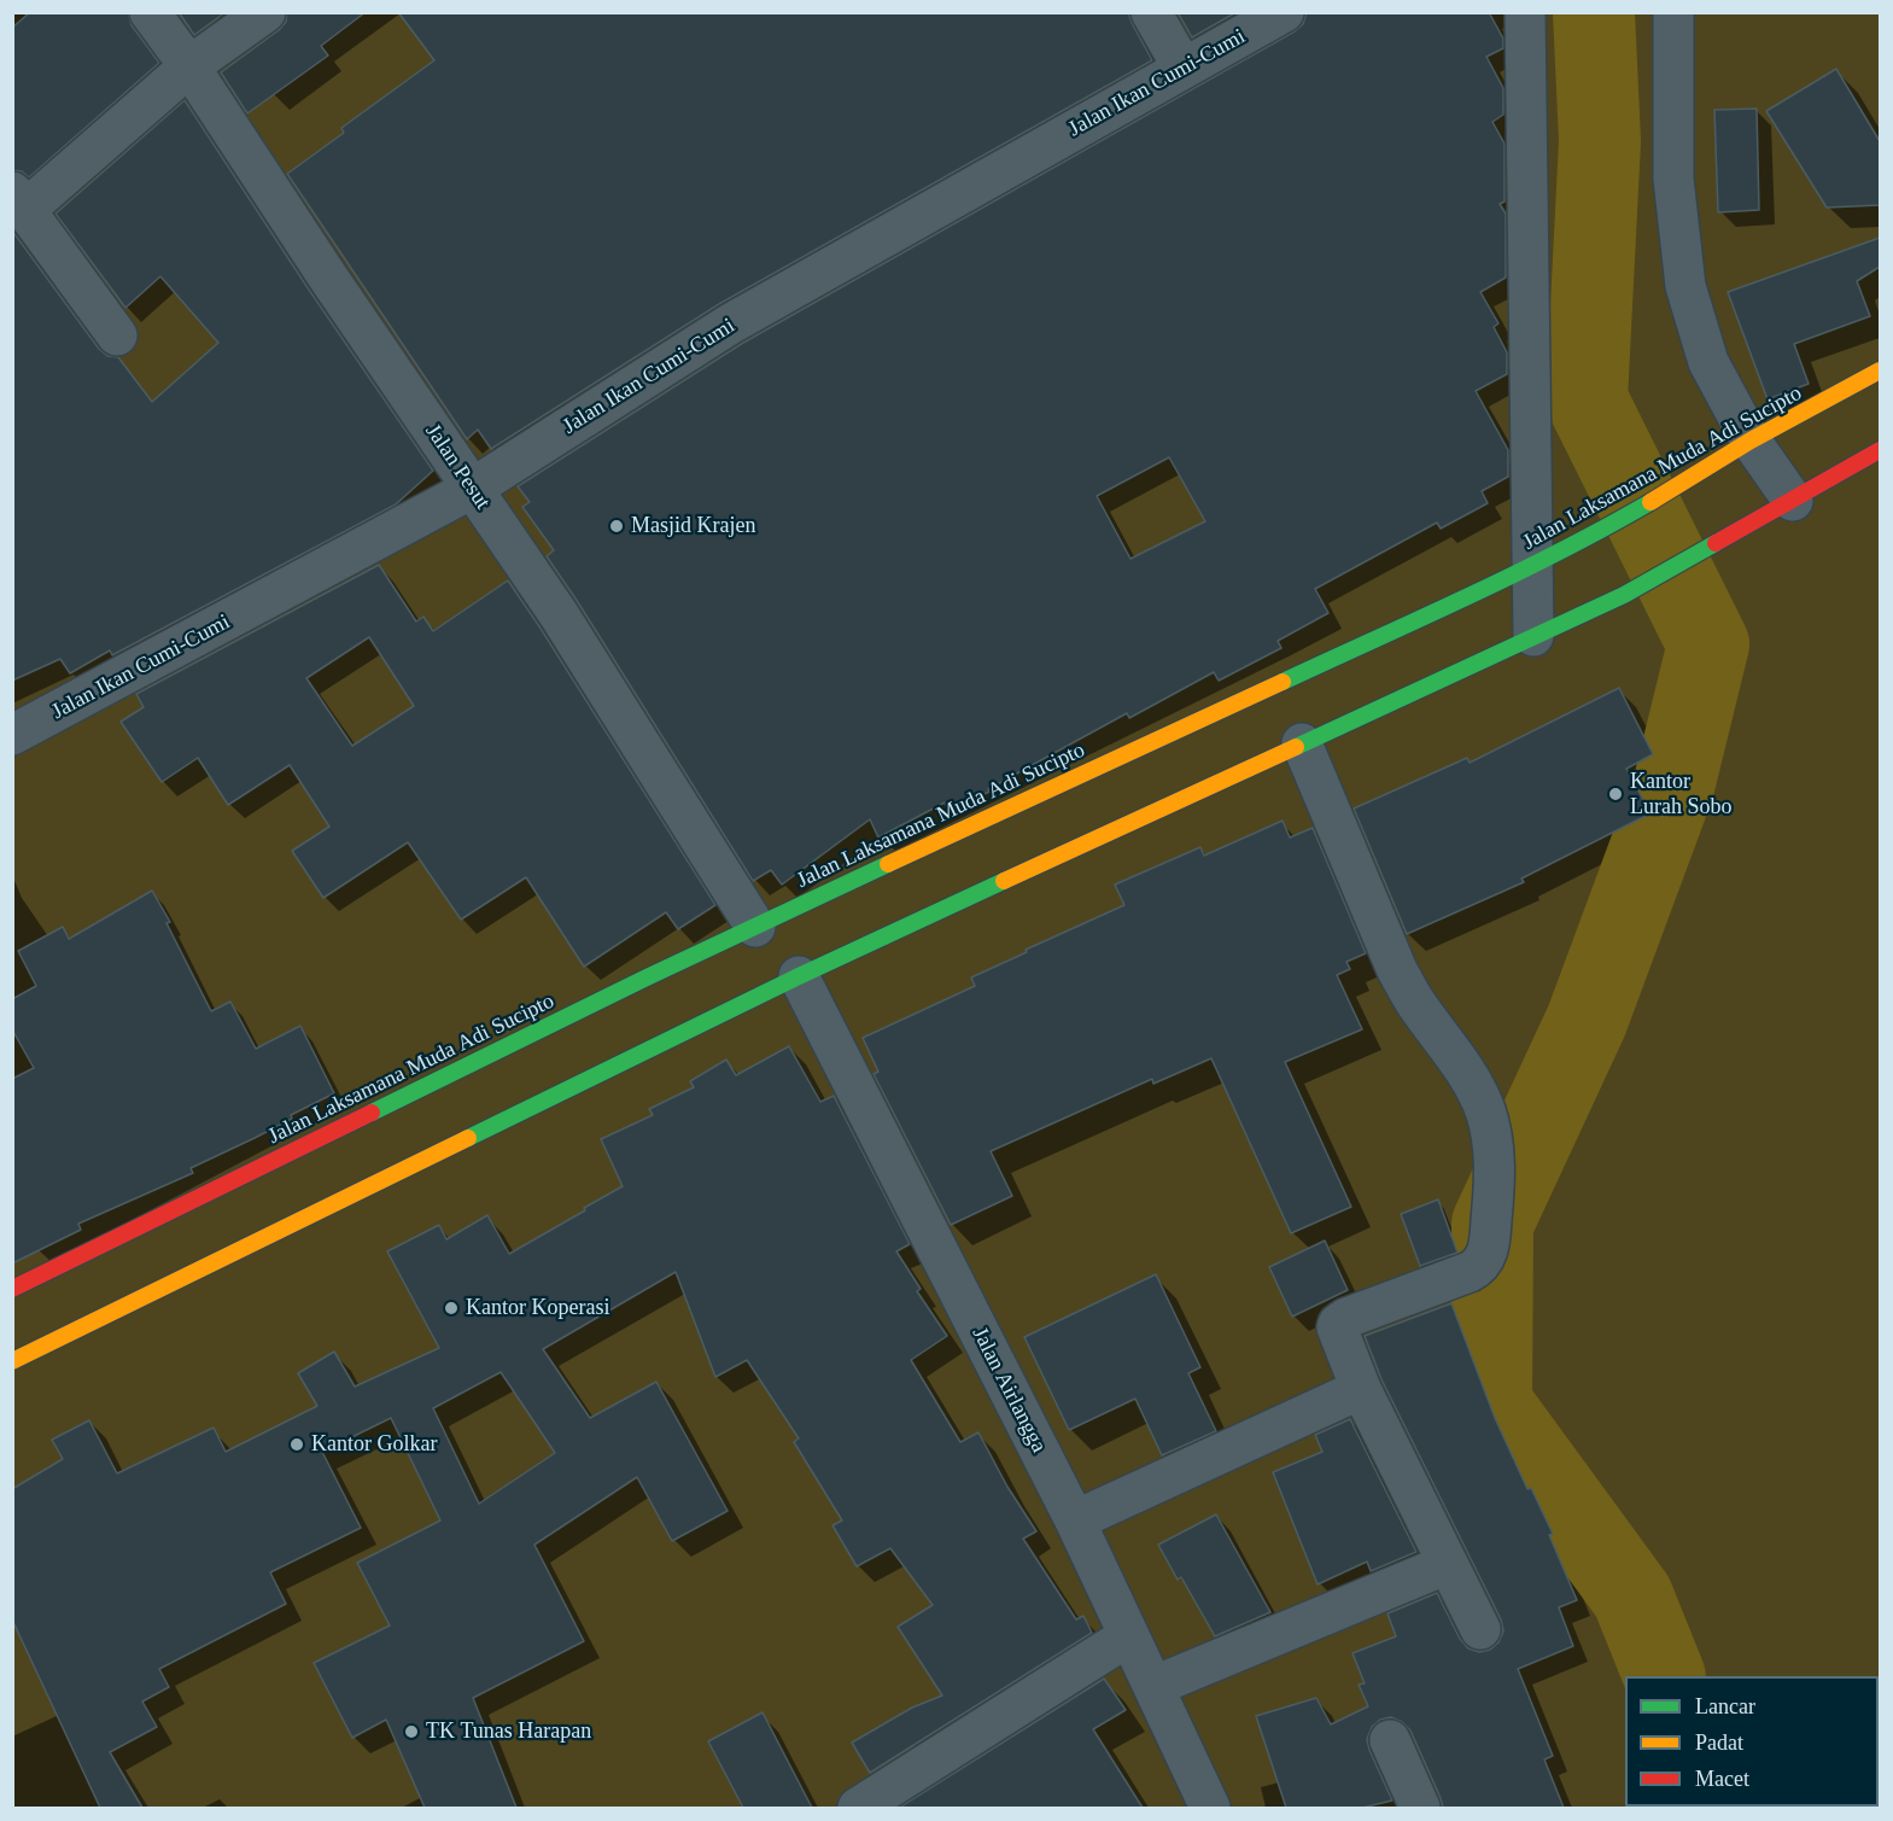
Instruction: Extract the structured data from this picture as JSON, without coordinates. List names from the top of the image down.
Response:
{
  "streets": {
    "main road": ["Jalan Laksamana Muda Adi Sucipto"],
    "street": ["Jalan Ikan Cumi-Cumi", "Jalan Pesut", "Jalan Airlangga"]
  },
  "crossings": [
    ["Jalan Ikan Cumi-Cumi", "Jalan Pesut"],
    ["Jalan Pesut", "Jalan Laksamana Muda Adi Sucipto"]
  ],
  "places": [
    "Masjid Krajen",
    "Kantor Lurah Sobo",
    "Kantor Koperasi",
    "Kantor Golkar",
    "TK Tunas Harapan"
  ],
  "legend": ["Lancar", "Padat", "Macet"]
}
